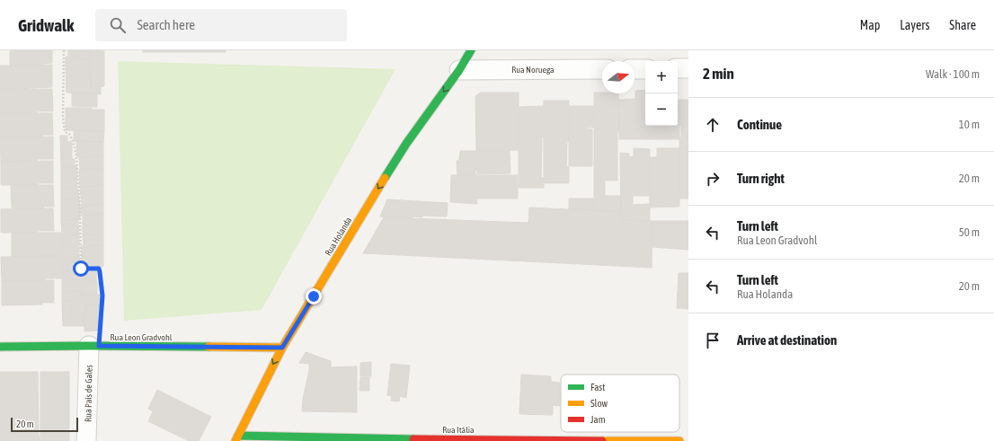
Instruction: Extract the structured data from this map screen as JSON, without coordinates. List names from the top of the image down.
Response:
{
  "streets": {
    "street": [
      "Rua Noruega",
      "Rua Holanda",
      "Rua Leon Gradvohl",
      "Rua País de Gales",
      "Rua Itália"
    ]
  },
  "crossings": [
    ["Rua Noruega", "Rua Holanda"],
    ["Rua Holanda", "Rua Leon Gradvohl"],
    ["Rua Holanda", "Rua Itália"],
    ["Rua Leon Gradvohl", "Rua País de Gales"]
  ],
  "one_way": ["Rua Holanda"],
  "legend": ["Fast", "Slow", "Jam"],
  "scale_bar": "20 m",
  "north": "right",
  "page": {
    "header": "Gridwalk",
    "search": "Search here",
    "nav": ["Map", "Layers", "Share"],
    "heading": ["2 min", "Walk · 100 m"],
    "map_buttons": ["+", "−"],
    "list": [
      ["Continue", "10 m"],
      ["Turn right", "20 m"],
      ["Turn left", "Rua Leon Gradvohl", "50 m"],
      ["Turn left", "Rua Holanda", "20 m"],
      "Arrive at destination"
    ],
    "scale": "20 m"
  }
}
